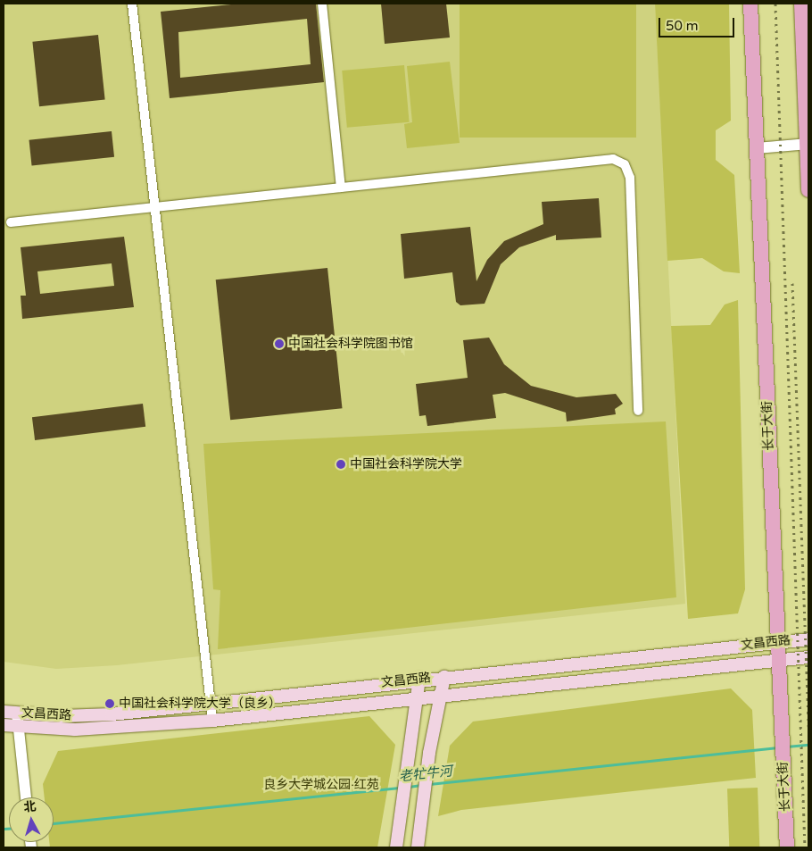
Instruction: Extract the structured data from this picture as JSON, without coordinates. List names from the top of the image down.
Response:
{
  "streets": {
    "main road": ["长于大街", "文昌西路"]
  },
  "crossings": [
    ["长于大街", "文昌西路"]
  ],
  "water": ["老牤牛河"],
  "parks": ["良乡大学城公园·红苑"],
  "places": ["中国社会科学院图书馆", "中国社会科学院大学", "中国社会科学院大学（良乡）"],
  "scale_bar": "50 m",
  "north": "top"
}
